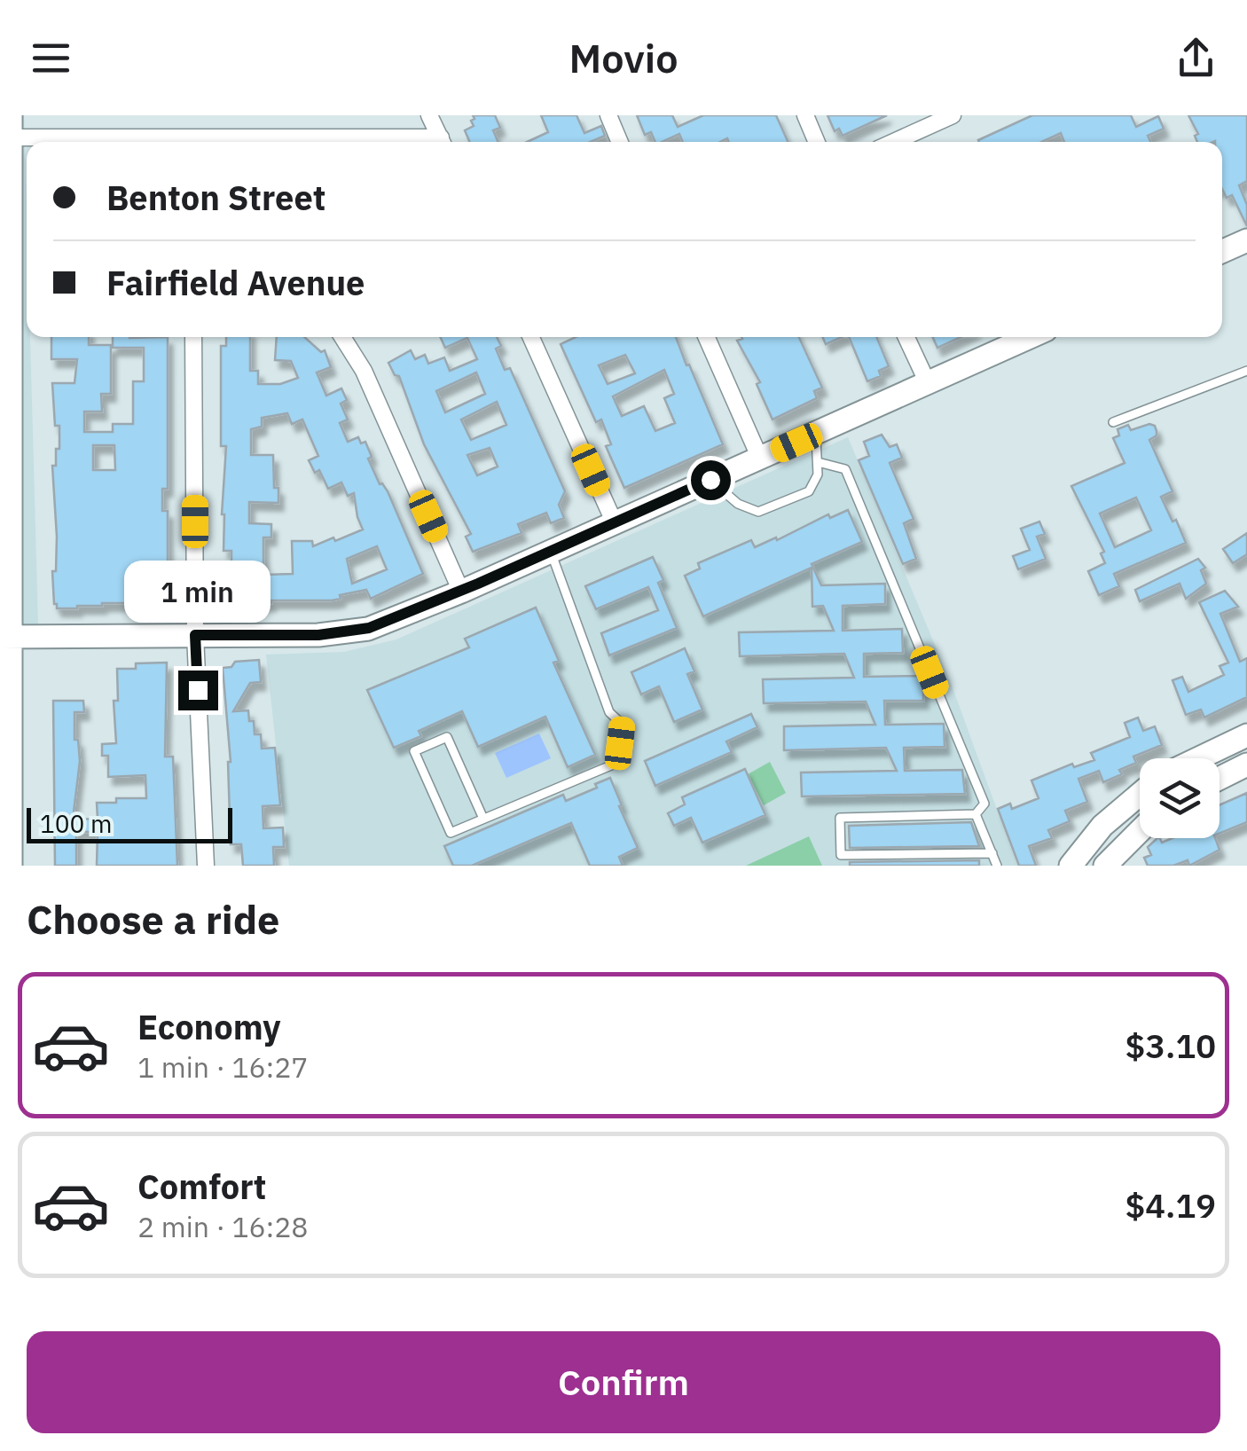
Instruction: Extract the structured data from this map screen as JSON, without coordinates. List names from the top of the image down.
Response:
{
  "scale_bar": "100 m",
  "page": {
    "header": "Movio",
    "banner": ["Benton Street", "Fairfield Avenue"],
    "bubble": "1 min",
    "scale": "100 m",
    "heading": "Choose a ride",
    "list": [
      {
        "name": "Economy",
        "note": "1 min · 16:27",
        "value": "$3.10"
      },
      {
        "name": "Comfort",
        "note": "2 min · 16:28",
        "value": "$4.19"
      }
    ],
    "buttons": "Confirm"
  }
}
